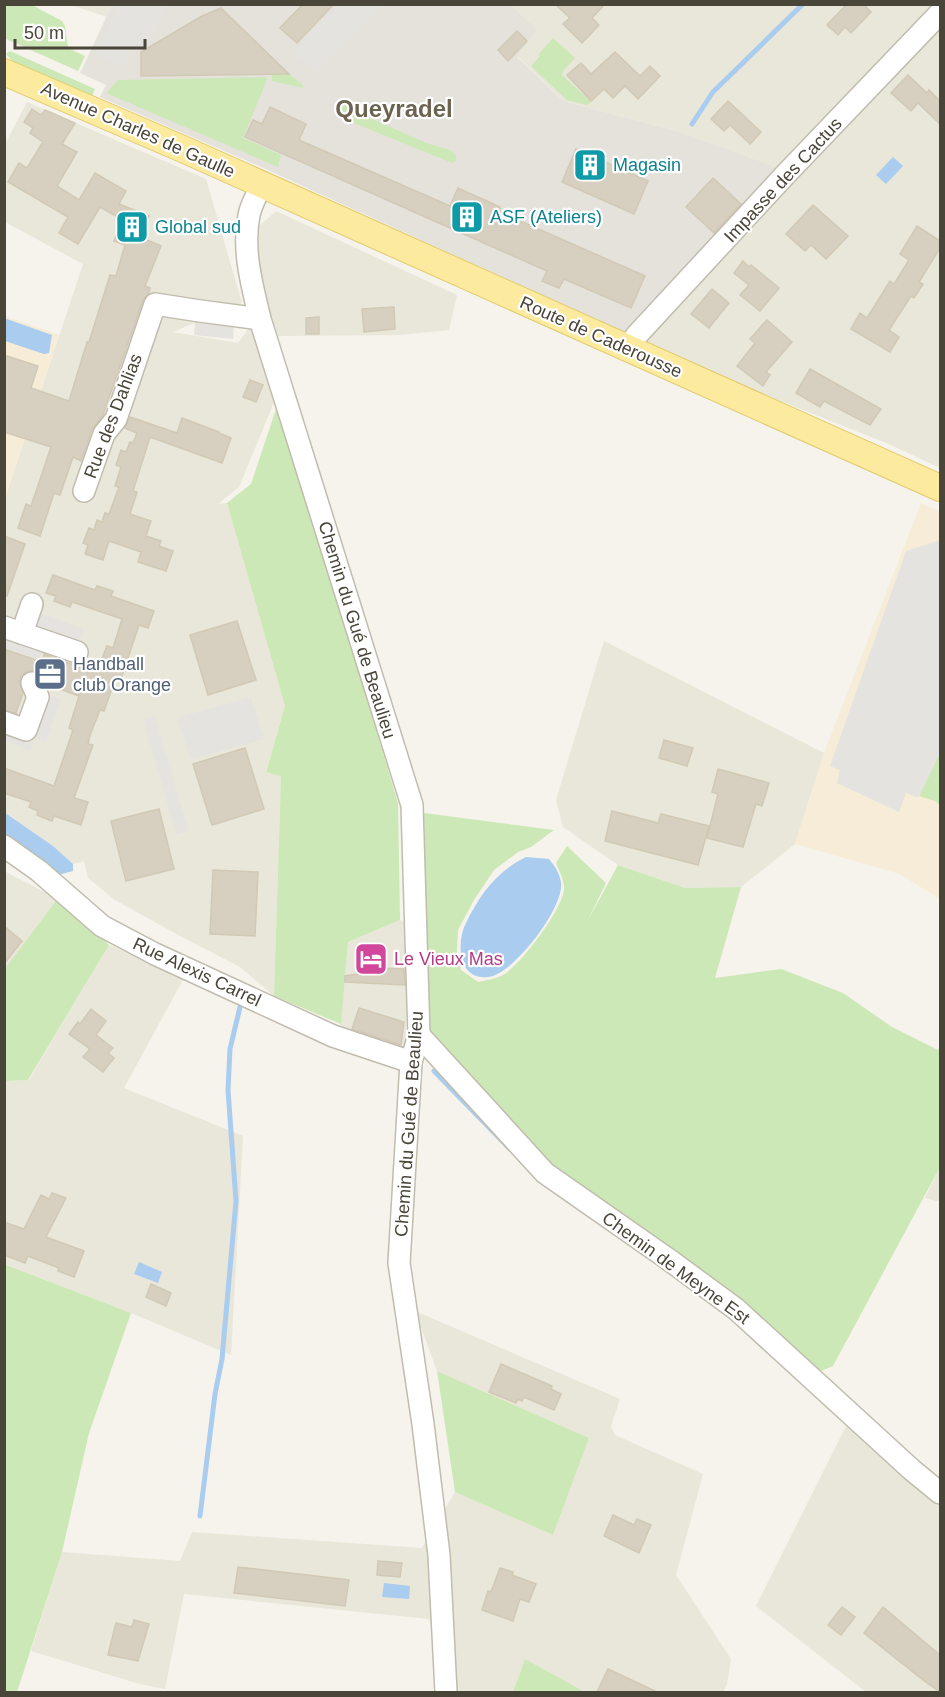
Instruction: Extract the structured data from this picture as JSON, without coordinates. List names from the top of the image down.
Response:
{
  "streets": {
    "main road": ["Avenue Charles de Gaulle", "Route de Caderousse"],
    "street": [
      "Impasse des Cactus",
      "Rue des Dahlias",
      "Chemin du Gué de Beaulieu",
      "Rue Alexis Carrel",
      "Chemin de Meyne Est"
    ]
  },
  "crossings": [
    ["Avenue Charles de Gaulle", "Route de Caderousse"],
    ["Avenue Charles de Gaulle", "Chemin du Gué de Beaulieu"],
    ["Impasse des Cactus", "Route de Caderousse"],
    ["Route de Caderousse", "Chemin du Gué de Beaulieu"],
    ["Rue des Dahlias", "Chemin du Gué de Beaulieu"],
    ["Chemin du Gué de Beaulieu", "Rue Alexis Carrel"],
    ["Chemin du Gué de Beaulieu", "Chemin de Meyne Est"]
  ],
  "districts": ["Queyradel"],
  "places": {
    "building": ["Magasin", "ASF (Ateliers)", "Global sud"],
    "office": ["Handball club Orange"],
    "hotel": ["Le Vieux Mas"]
  },
  "scale_bar": "50 m"
}
